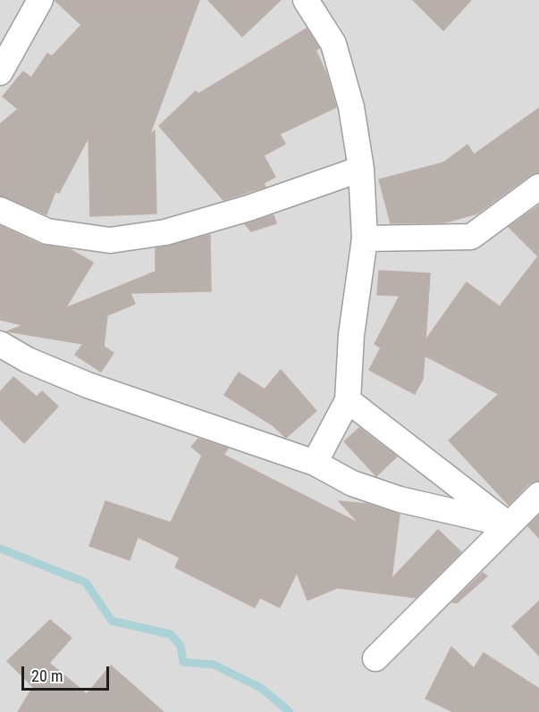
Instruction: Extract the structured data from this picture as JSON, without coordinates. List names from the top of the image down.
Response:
{
  "scale_bar": "20 m"
}
